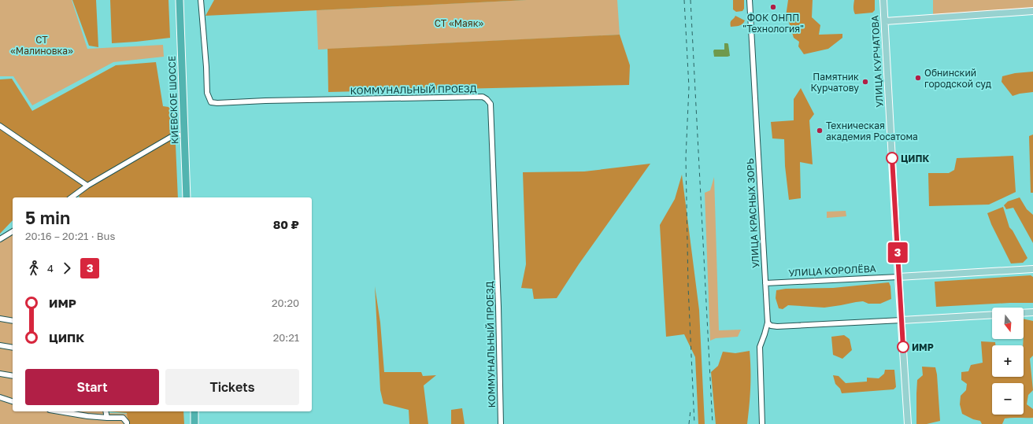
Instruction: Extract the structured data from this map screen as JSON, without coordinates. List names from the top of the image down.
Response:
{
  "streets": {
    "highway": ["КИЕВСКОЕ ШОССЕ"],
    "main road": ["УЛИЦА КУРЧАТОВА", "УЛИЦА КОРОЛЁВА"],
    "street": ["КОММУНАЛЬНЫЙ ПРОЕЗД", "УЛИЦА КРАСНЫХ ЗОРЬ"]
  },
  "crossings": [
    ["УЛИЦА КУРЧАТОВА", "УЛИЦА КОРОЛЁВА"],
    ["УЛИЦА КРАСНЫХ ЗОРЬ", "УЛИЦА КОРОЛЁВА"]
  ],
  "parks": ["СТ «Маяк»", "СТ «Малиновка»"],
  "places": [
    "ФОК ОНПП \"Технология\"",
    "Обнинский городской суд",
    "Памятник Курчатову",
    "Техническая академия Росатома",
    "ЦИПК",
    "ИМР"
  ],
  "lines": ["bus line 3"],
  "north": "bottom",
  "page": {
    "on_map": "3",
    "heading": ["5 min", "20:16 – 20:21 · Bus", "80 ₽"],
    "legs": ["4", "3"],
    "list": [
      {
        "name": "ИМР",
        "value": "20:20"
      },
      {
        "name": "ЦИПК",
        "value": "20:21"
      }
    ],
    "map_buttons": ["+", "−"],
    "buttons": ["Start", "Tickets"]
  }
}
